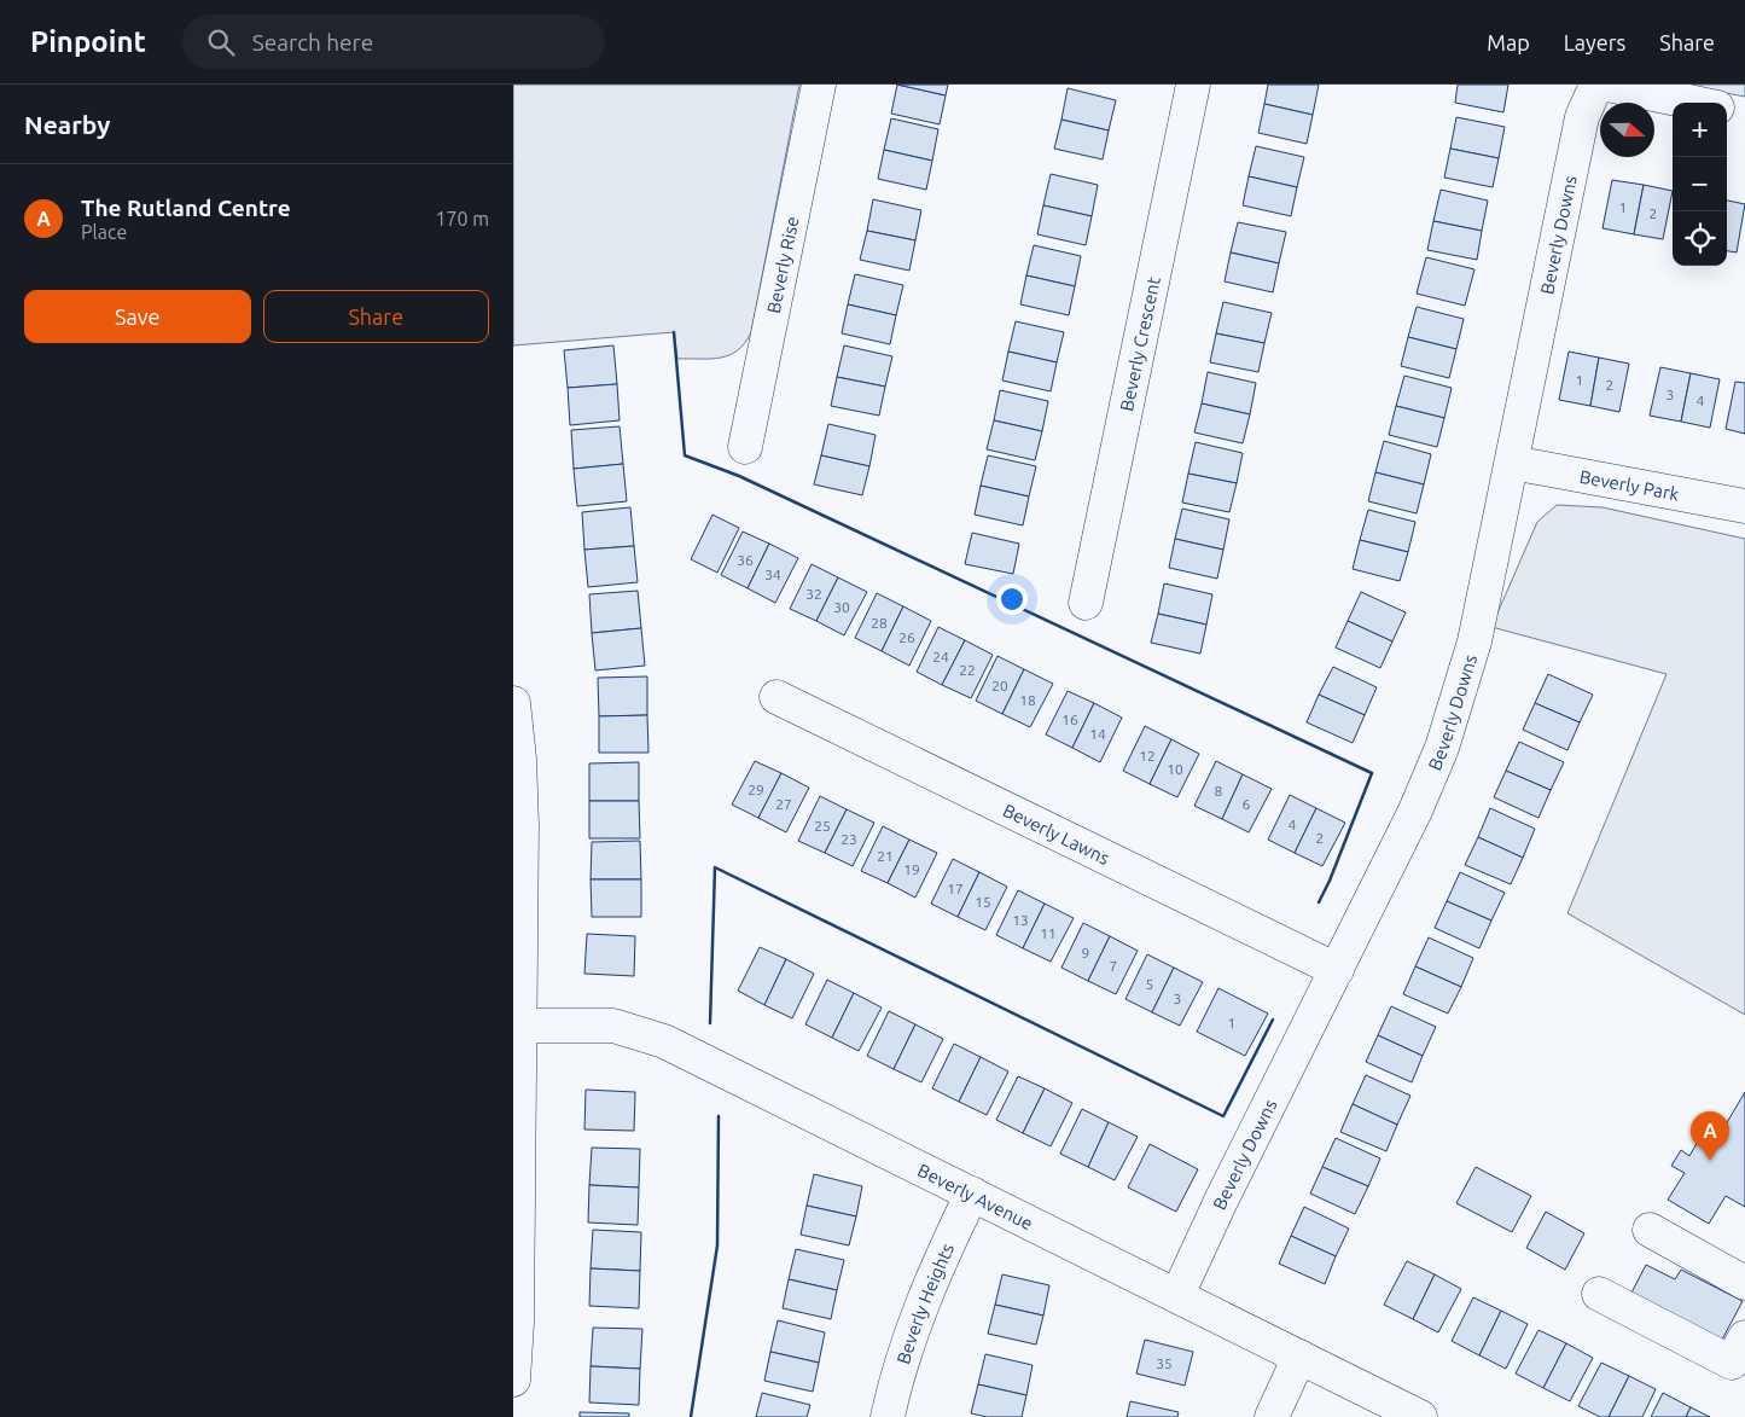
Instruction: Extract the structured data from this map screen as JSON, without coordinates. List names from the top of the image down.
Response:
{
  "streets": {
    "street": [
      "Beverly Downs",
      "Beverly Rise",
      "Beverly Crescent",
      "Beverly Park",
      "Beverly Lawns",
      "Beverly Avenue",
      "Beverly Heights"
    ]
  },
  "crossings": [
    ["Beverly Downs", "Beverly Park"],
    ["Beverly Downs", "Beverly Lawns"],
    ["Beverly Downs", "Beverly Avenue"],
    ["Beverly Avenue", "Beverly Heights"]
  ],
  "house_numbers": [
    "1",
    "2",
    "1",
    "2",
    "3",
    "4",
    "36",
    "34",
    "32",
    "30",
    "28",
    "26",
    "24",
    "22",
    "20",
    "18",
    "16",
    "14",
    "12",
    "10",
    "29",
    "8",
    "27",
    "6",
    "4",
    "25",
    "2",
    "23",
    "21",
    "19",
    "17",
    "15",
    "13",
    "11",
    "9",
    "7",
    "5",
    "3",
    "1",
    "35"
  ],
  "north": "right",
  "page": {
    "header": "Pinpoint",
    "search": "Search here",
    "nav": ["Map", "Layers", "Share"],
    "heading": "Nearby",
    "map_buttons": ["+", "−"],
    "list": [
      {
        "mark": "A",
        "name": "The Rutland Centre",
        "note": "Place",
        "value": "170 m"
      }
    ],
    "buttons": ["Save", "Share"],
    "pins": "A"
  }
}
